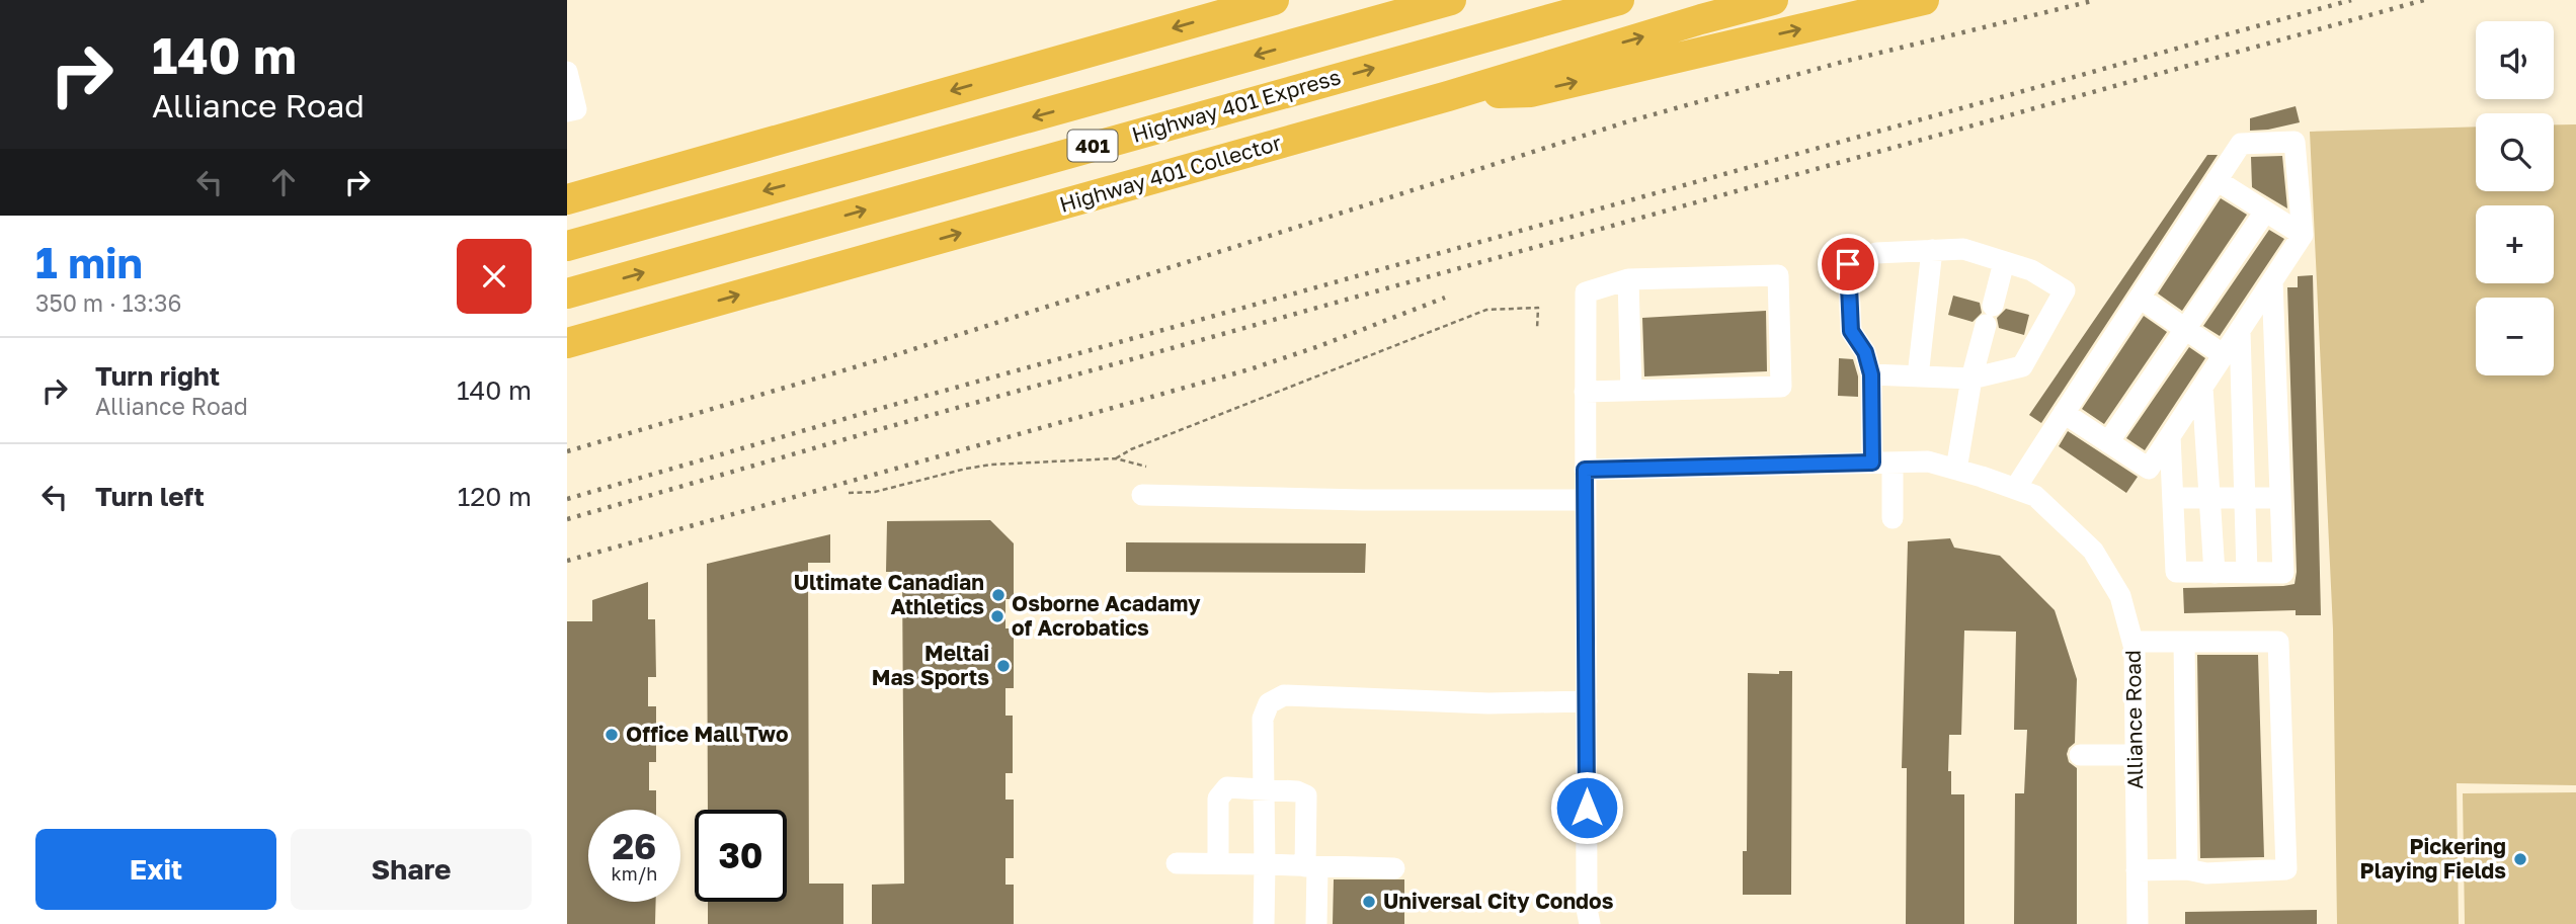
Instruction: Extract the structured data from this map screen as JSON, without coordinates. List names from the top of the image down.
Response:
{
  "streets": {
    "highway": ["Highway 401 Express", "401", "Highway 401 Collector"],
    "street": ["Alliance Road"]
  },
  "places": [
    "Ultimate Canadian Athletics",
    "Osborne Acadamy of Acrobatics",
    "Meltai Mas Sports",
    "Office Mall Two",
    "Pickering Playing Fields",
    "Universal City Condos"
  ],
  "page": {
    "turn": ["140 m", "Alliance Road"],
    "map_buttons": ["+", "−"],
    "heading": ["1 min", "350 m · 13:36"],
    "list": [
      {
        "name": "Turn right",
        "note": "Alliance Road",
        "value": "140 m"
      },
      {
        "name": "Turn left",
        "value": "120 m"
      }
    ],
    "speed": "26 km/h",
    "limit": "30",
    "buttons": ["Exit", "Share"]
  }
}
